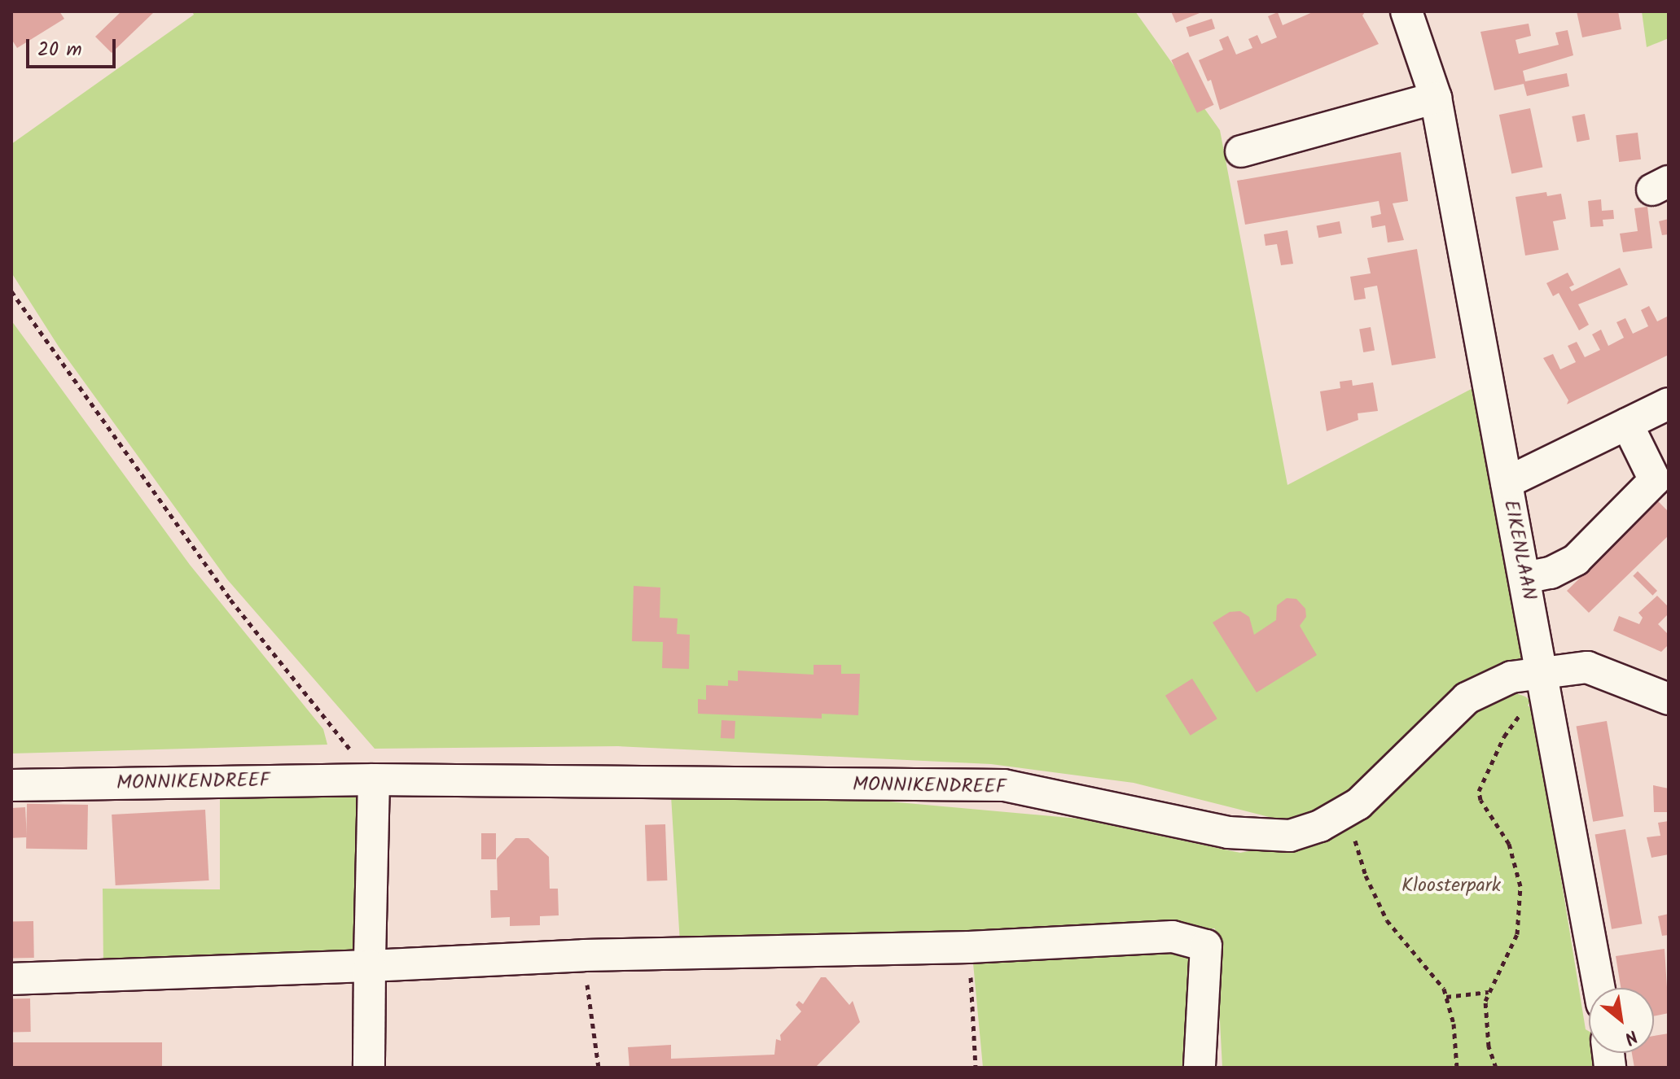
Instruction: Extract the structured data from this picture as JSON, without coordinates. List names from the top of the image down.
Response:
{
  "streets": {
    "street": ["EIKENLAAN", "MONNIKENDREEF"]
  },
  "crossings": [
    ["EIKENLAAN", "MONNIKENDREEF"]
  ],
  "parks": ["Kloosterpark"],
  "scale_bar": "20 m",
  "north": "bottom right"
}
